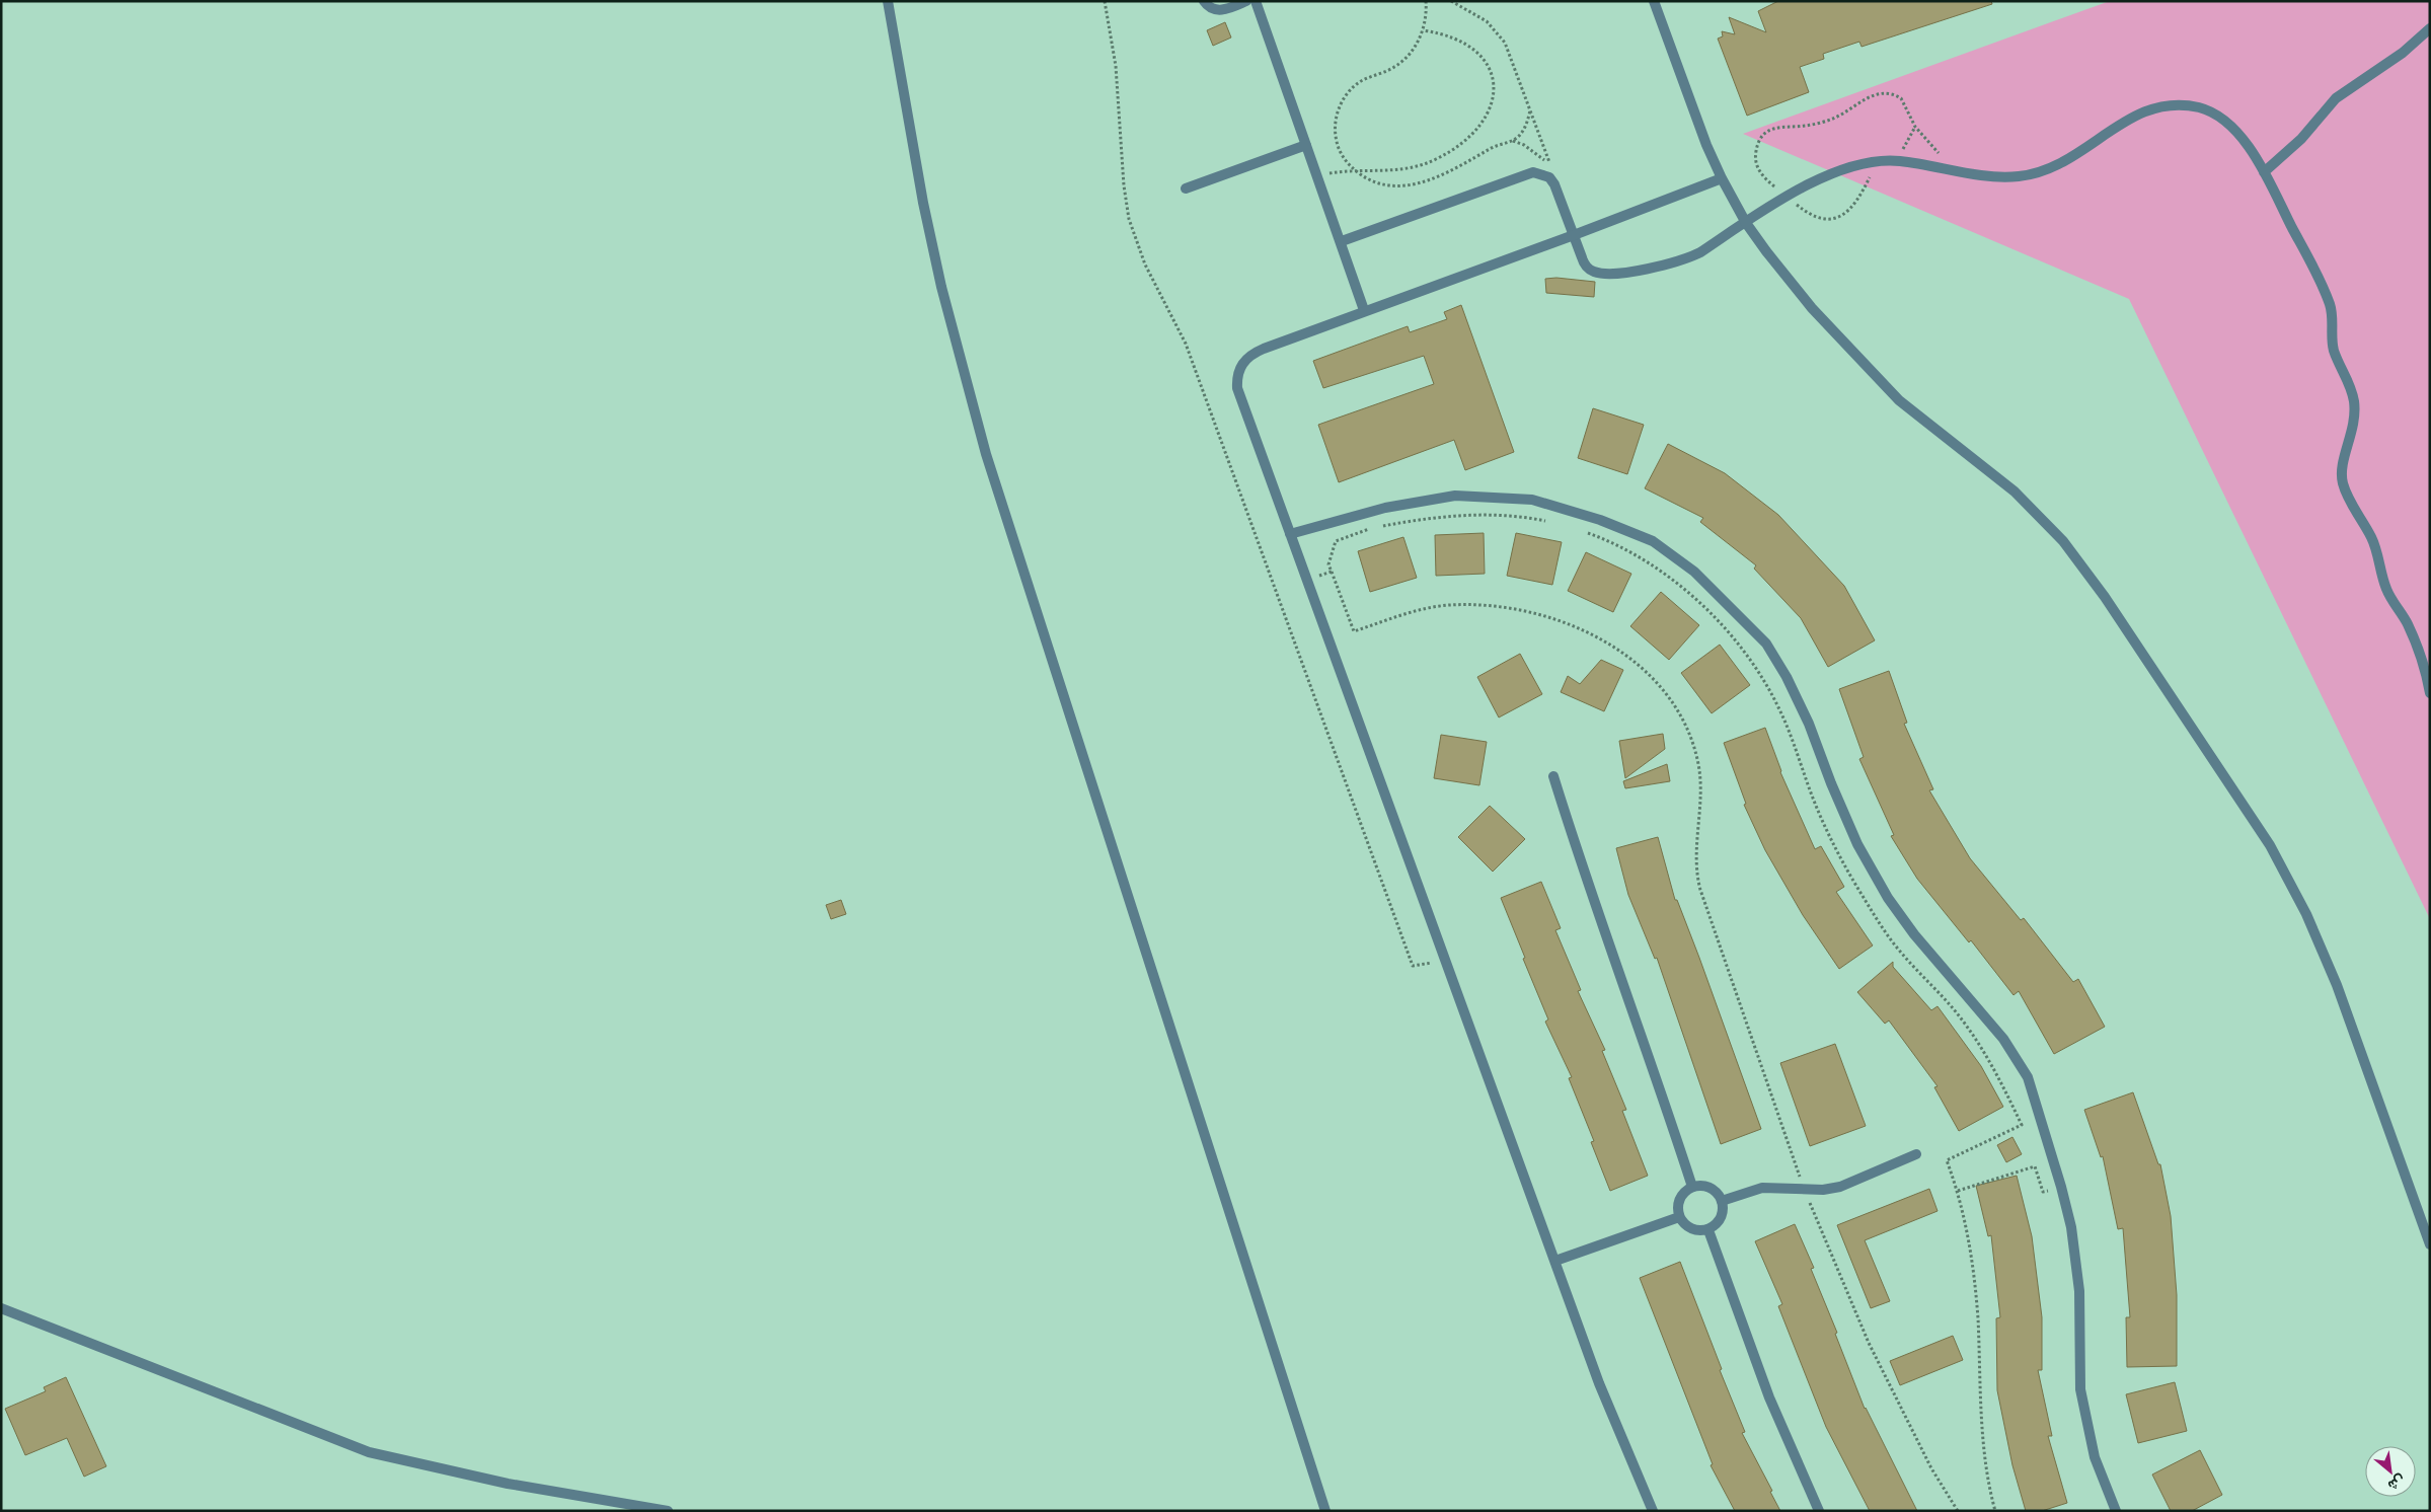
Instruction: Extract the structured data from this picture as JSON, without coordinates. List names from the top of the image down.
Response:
{
  "north": "bottom right"
}
